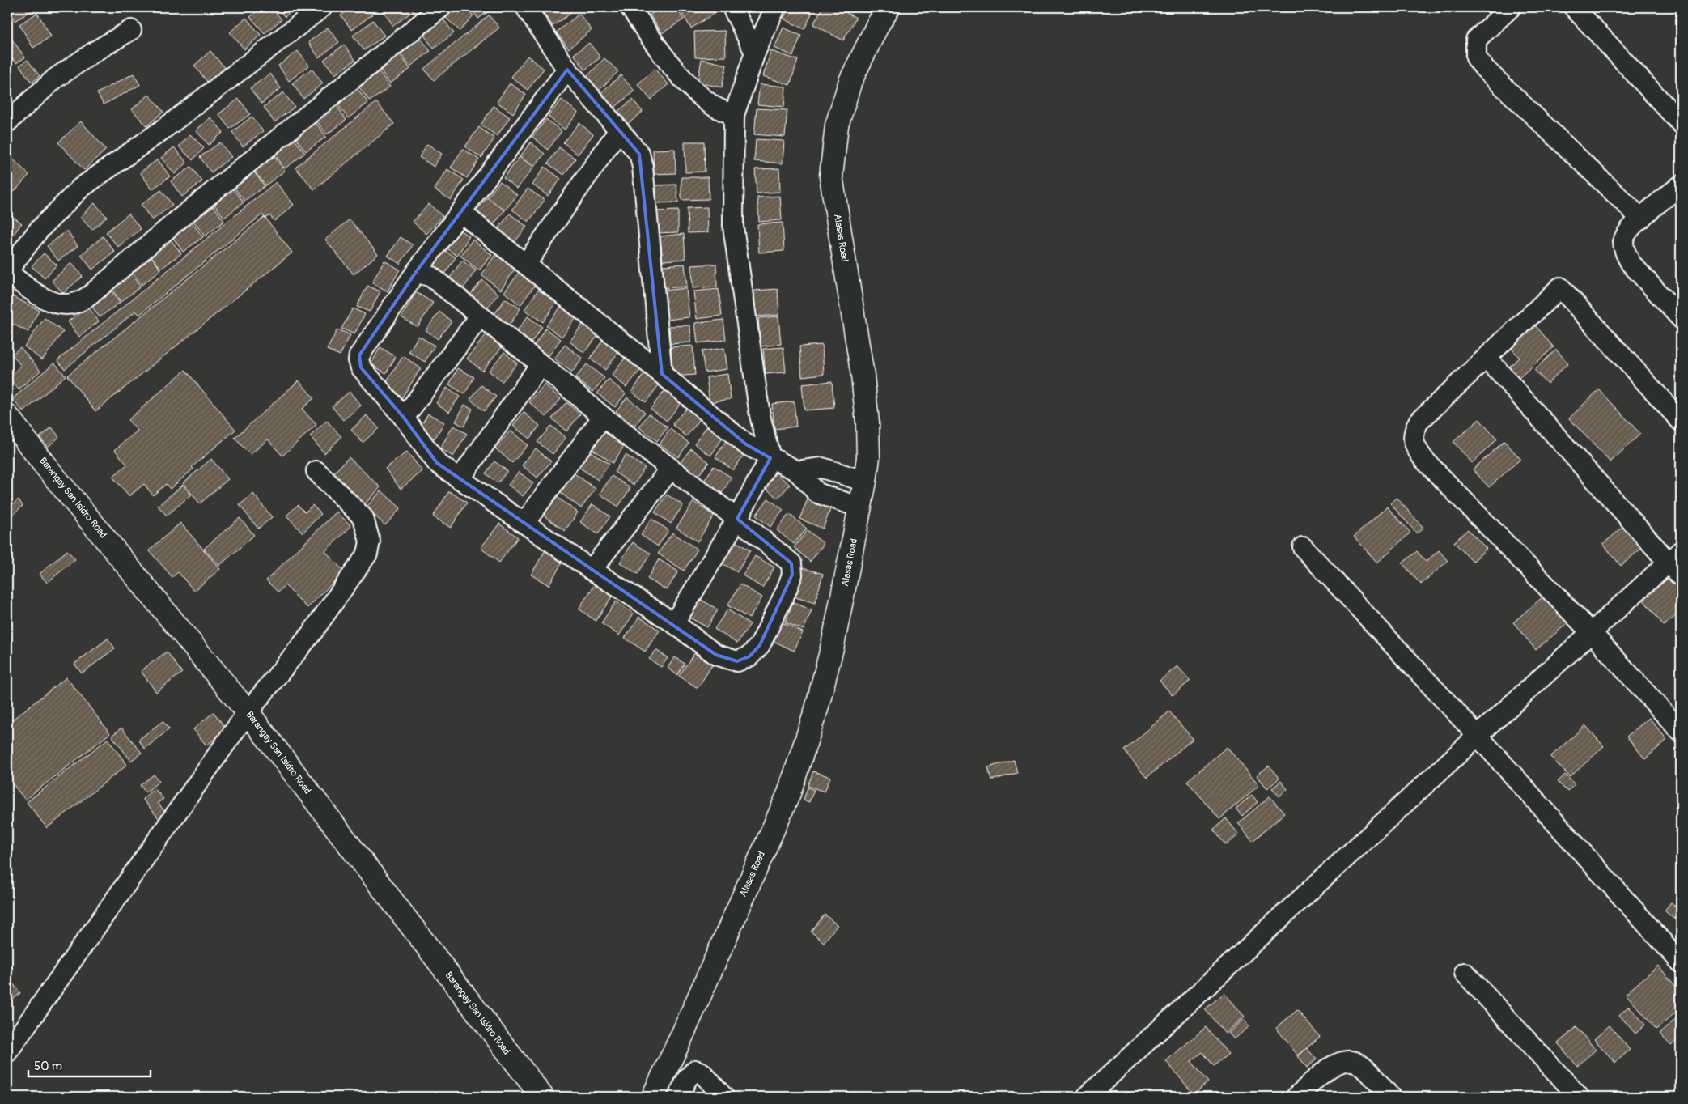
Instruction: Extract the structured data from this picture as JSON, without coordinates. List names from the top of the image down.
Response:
{
  "streets": {
    "street": ["Alasas Road", "Barangay San Isidro Road"]
  },
  "scale_bar": "50 m"
}
